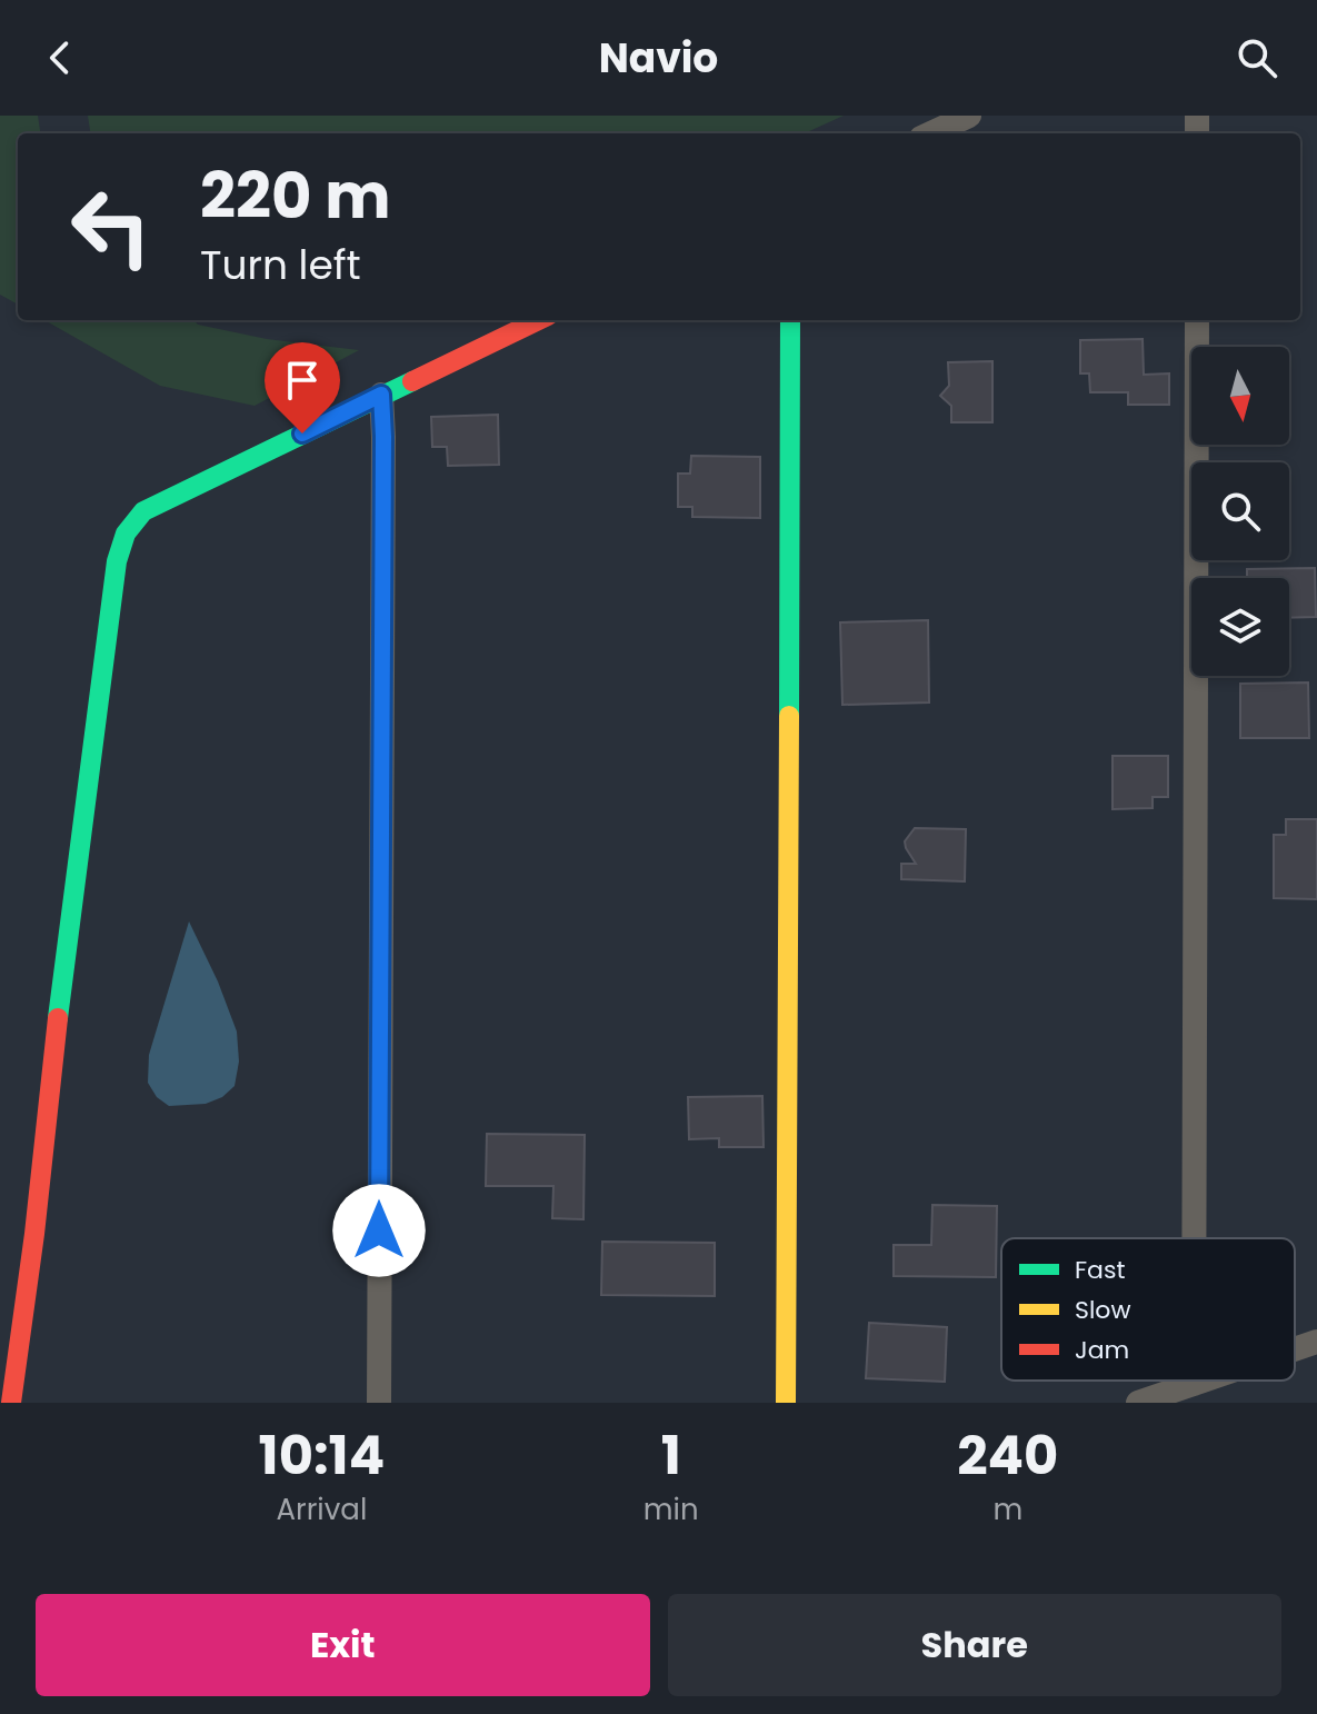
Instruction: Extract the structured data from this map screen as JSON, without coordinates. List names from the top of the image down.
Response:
{
  "legend": ["Fast", "Slow", "Jam"],
  "north": "bottom",
  "page": {
    "header": "Navio",
    "turn": ["220 m", "Turn left"],
    "eta": [
      "10:14",
      "Arrival",
      "1",
      "min",
      "240",
      "m"
    ],
    "buttons": ["Exit", "Share"]
  }
}
